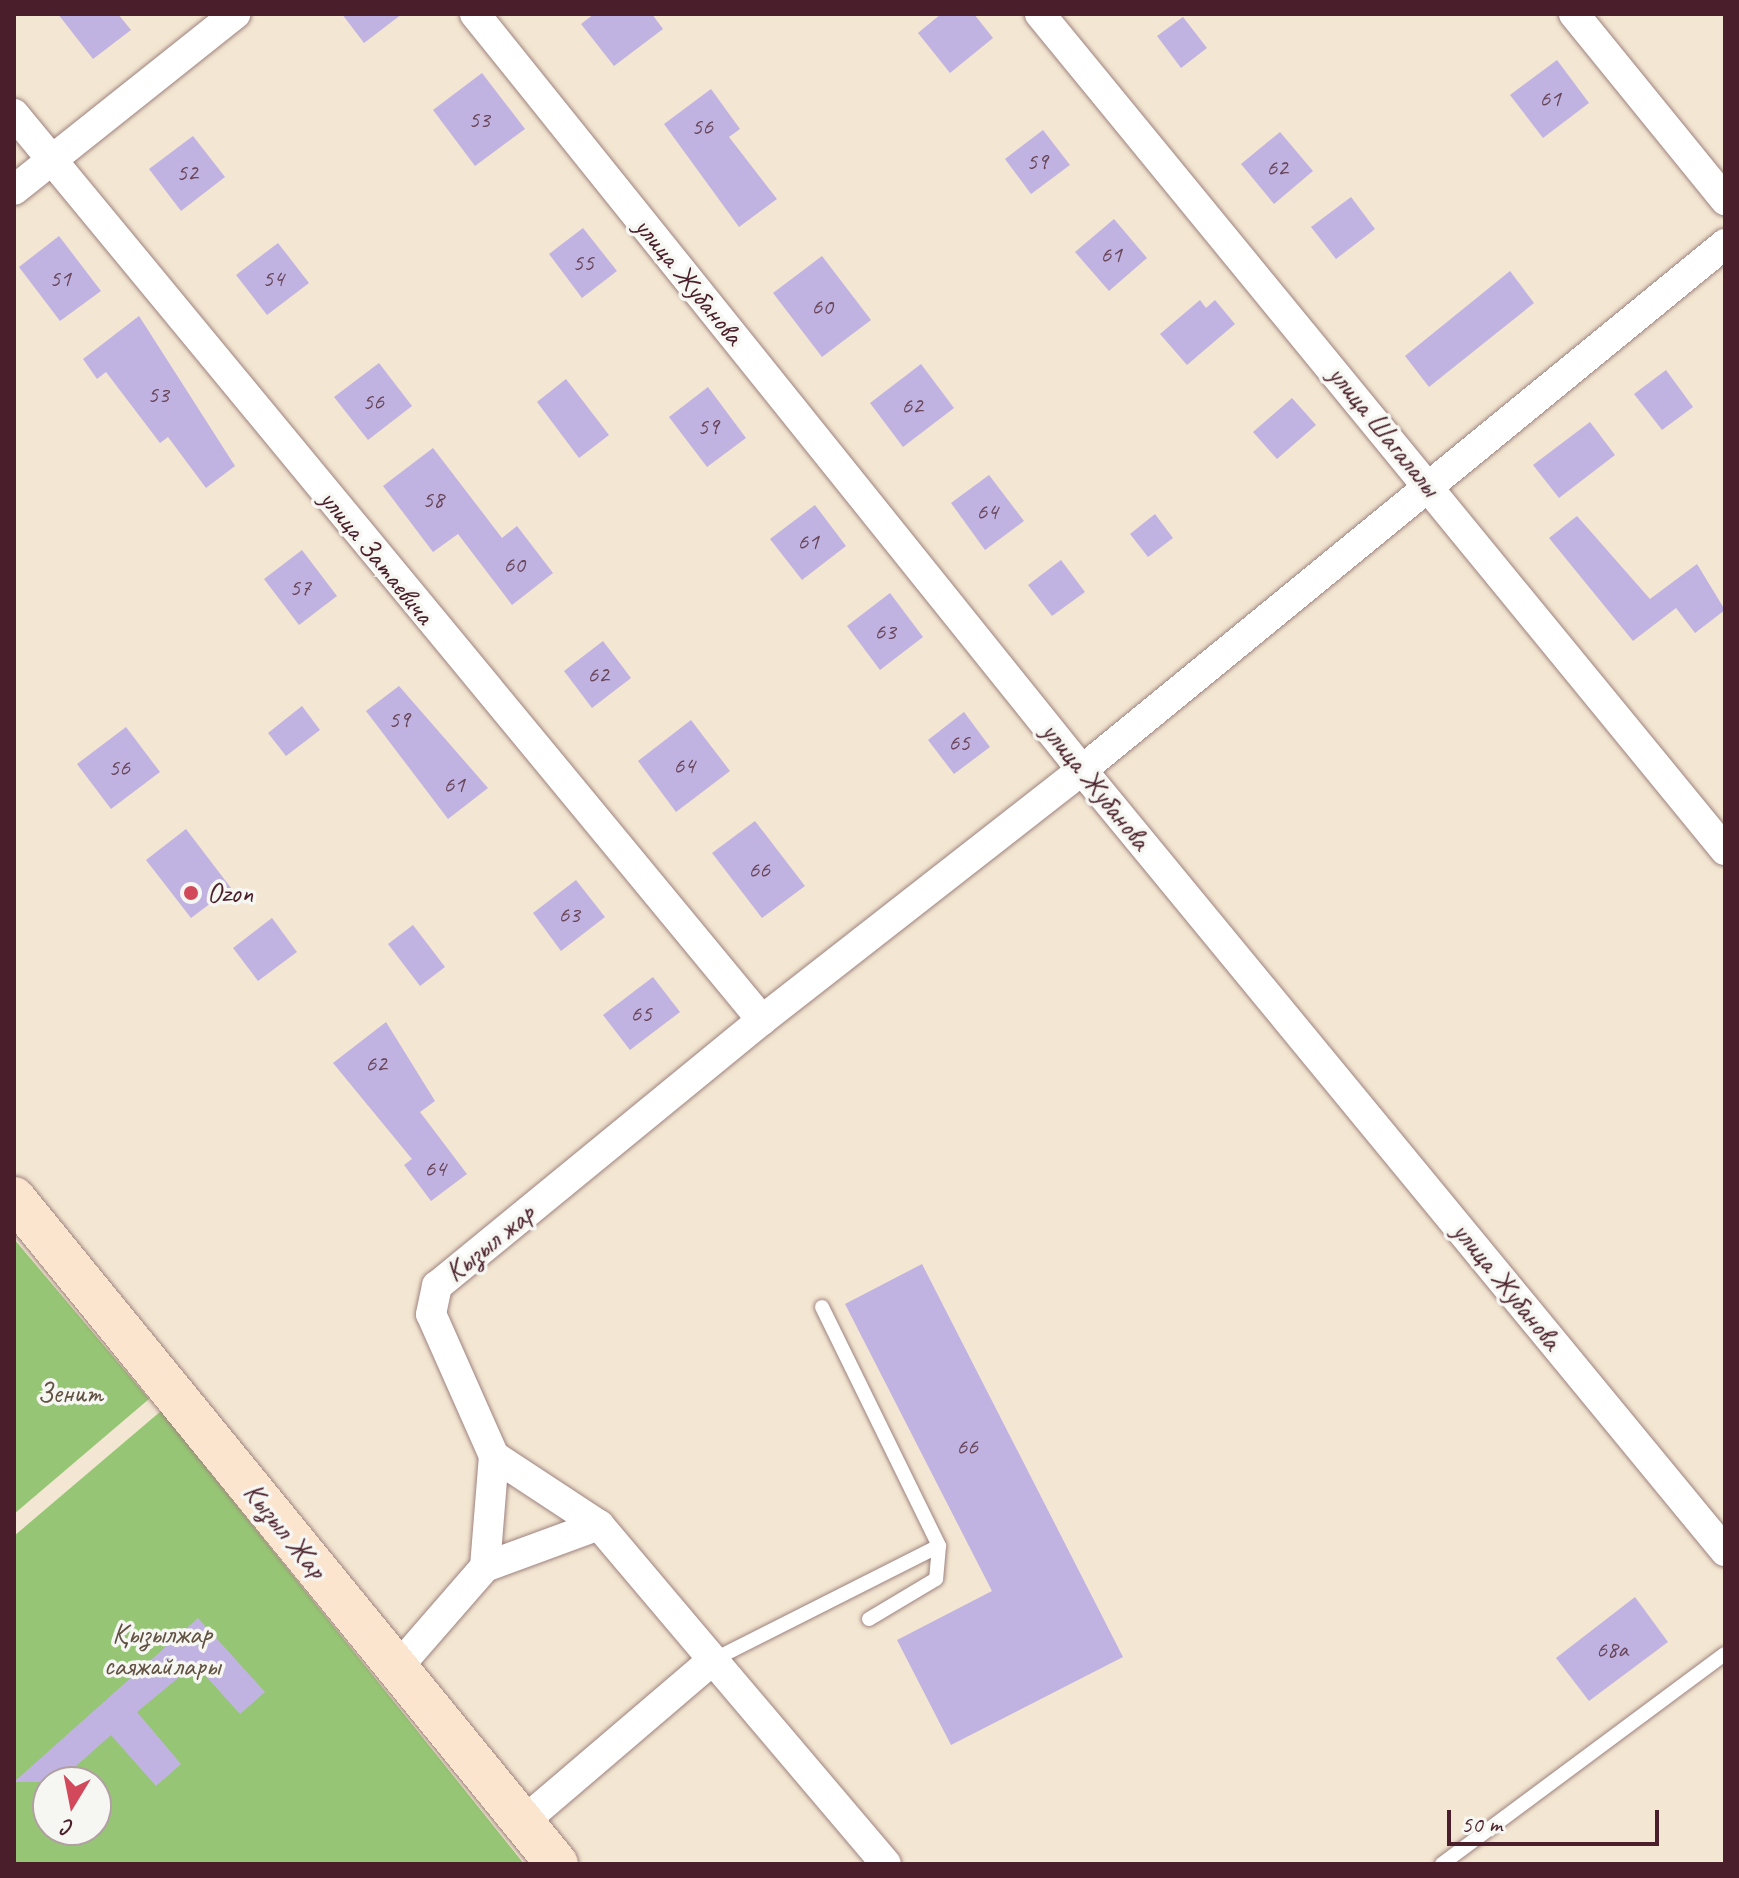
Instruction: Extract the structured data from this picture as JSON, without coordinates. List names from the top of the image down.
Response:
{
  "streets": {
    "main road": ["Кызыл Жар"],
    "street": [
      "улица Жубанова",
      "улица Шагалалы",
      "улица Затаевича",
      "Кызыл жар"
    ]
  },
  "crossings": [
    ["улица Жубанова", "Кызыл жар"],
    ["улица Шагалалы", "Кызыл жар"],
    ["улица Затаевича", "Кызыл жар"]
  ],
  "parks": ["Зенит", "Қызылжар саяжайлары"],
  "places": ["Ozon"],
  "house_numbers": [
    "61",
    "53",
    "56",
    "59",
    "62",
    "52",
    "61",
    "55",
    "51",
    "54",
    "60",
    "53",
    "56",
    "62",
    "59",
    "58",
    "64",
    "61",
    "60",
    "57",
    "63",
    "62",
    "59",
    "65",
    "64",
    "56",
    "61",
    "66",
    "63",
    "65",
    "62",
    "64",
    "66",
    "68а"
  ],
  "scale_bar": "50 m",
  "north": "bottom"
}
